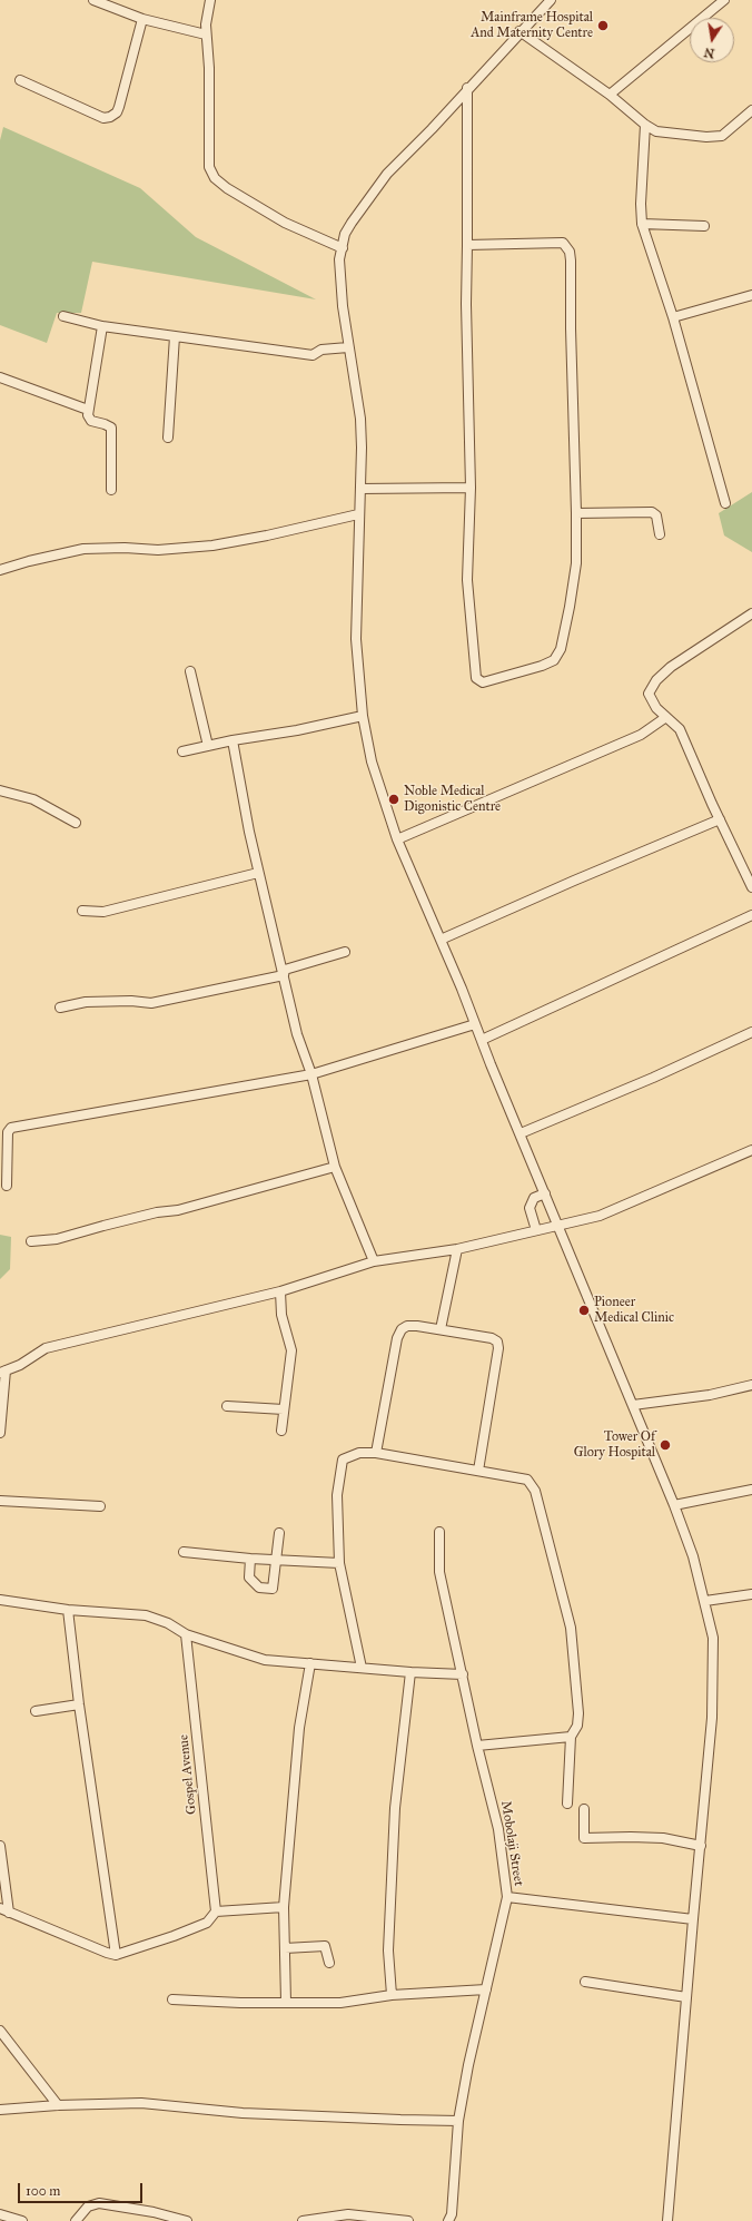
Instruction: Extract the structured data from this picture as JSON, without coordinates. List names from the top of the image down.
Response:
{
  "streets": {
    "street": ["Gospel Avenue", "Mobolaji Street"]
  },
  "places": [
    "Mainframe Hospital And Maternity Centre",
    "Noble Medical Digonistic Centre",
    "Pioneer Medical Clinic",
    "Tower Of Glory Hospital"
  ],
  "scale_bar": "100 m",
  "north": "bottom"
}
